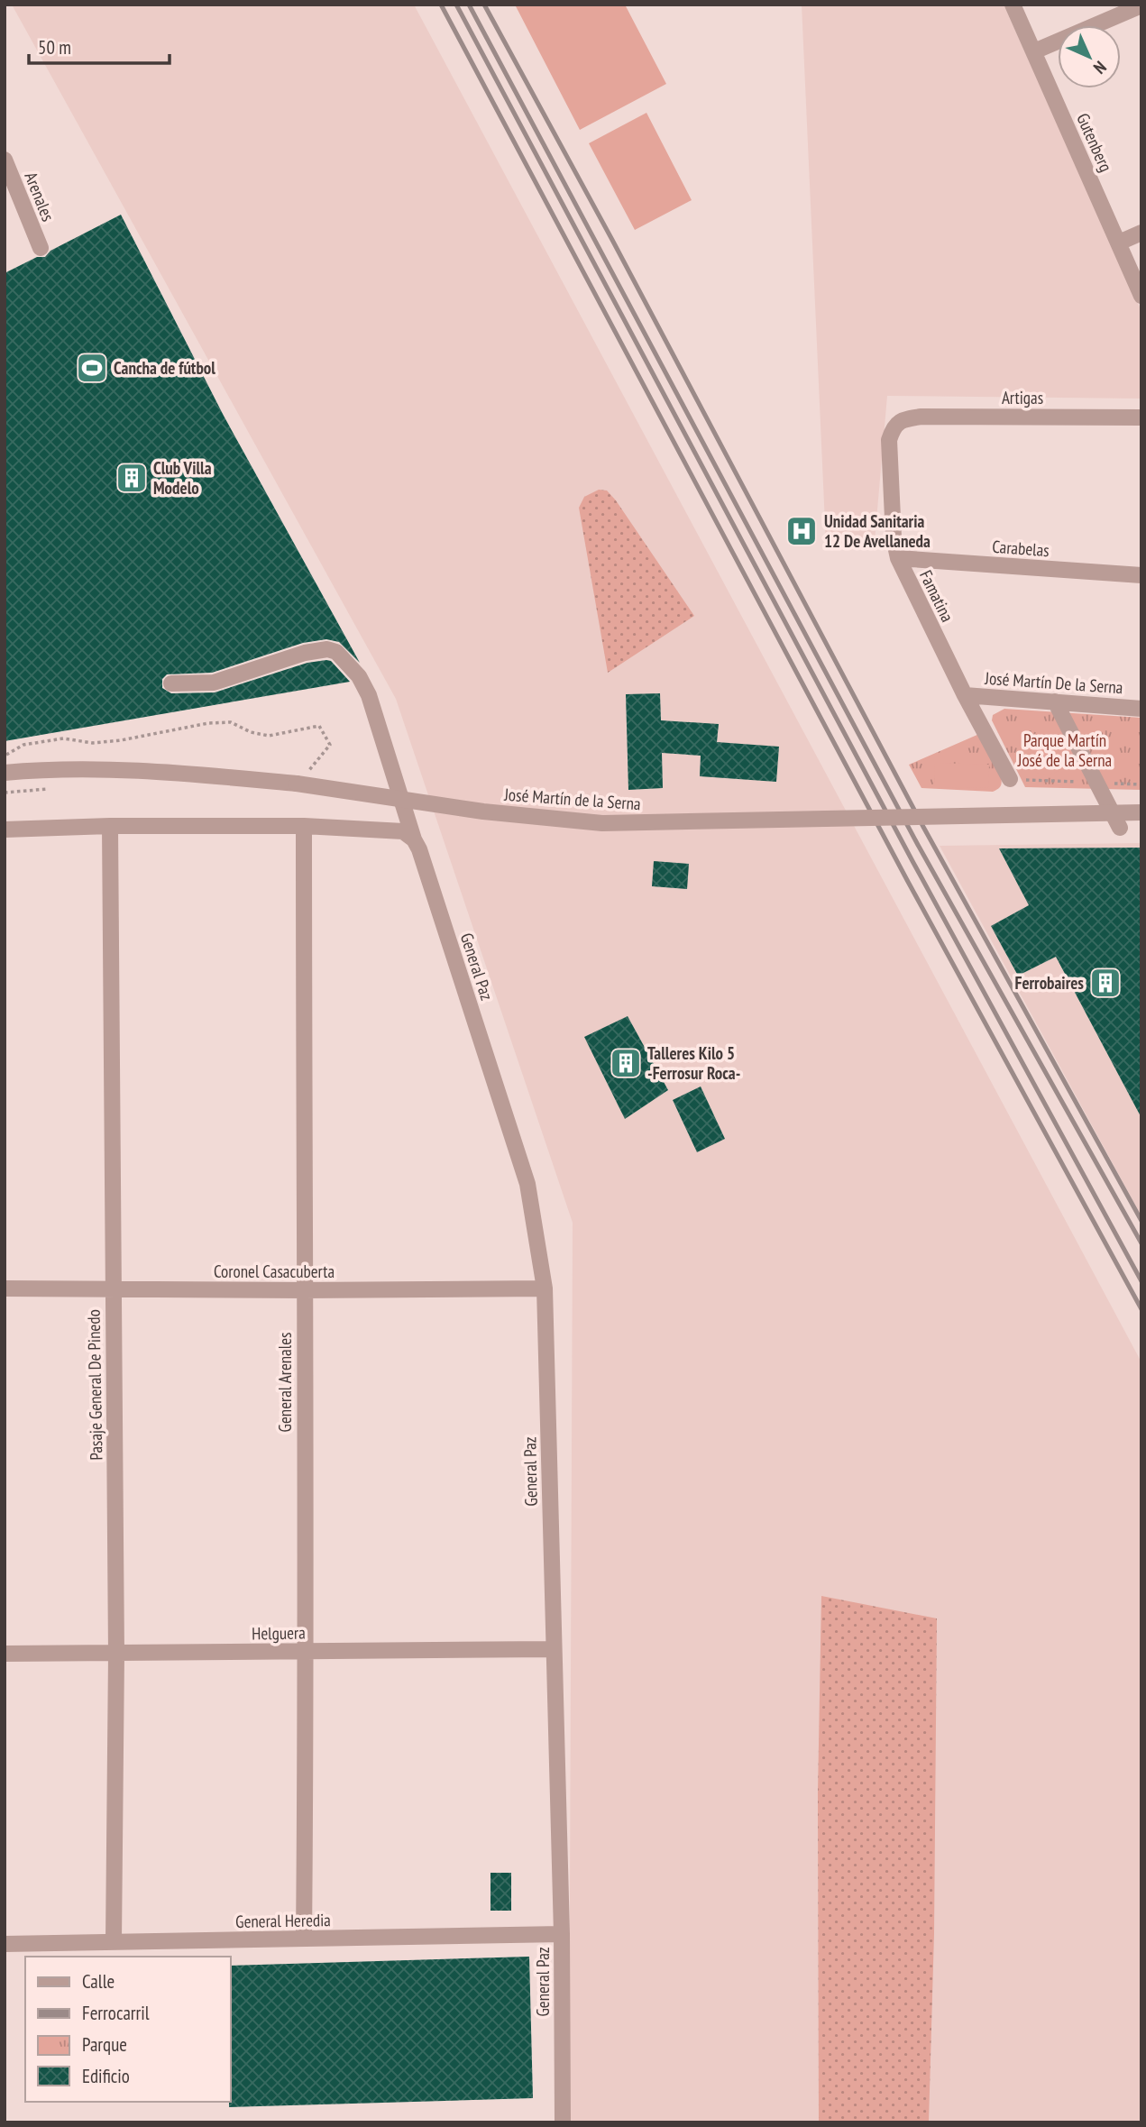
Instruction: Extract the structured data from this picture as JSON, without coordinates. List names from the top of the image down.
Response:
{
  "streets": {
    "street": [
      "Gutenberg",
      "Arenales",
      "Artigas",
      "Carabelas",
      "Famatina",
      "José Martín De la Serna",
      "José Martín de la Serna",
      "General Paz",
      "Coronel Casacuberta",
      "General Arenales",
      "Pasaje General De Pinedo",
      "Helguera",
      "General Heredia"
    ]
  },
  "crossings": [
    ["Artigas", "Famatina"],
    ["Carabelas", "Famatina"],
    ["Famatina", "José Martín De la Serna"],
    ["General Paz", "Coronel Casacuberta"],
    ["General Paz", "Helguera"],
    ["General Paz", "General Heredia"],
    ["Coronel Casacuberta", "General Arenales"],
    ["Coronel Casacuberta", "Pasaje General De Pinedo"],
    ["General Arenales", "Helguera"],
    ["General Arenales", "General Heredia"],
    ["Pasaje General De Pinedo", "Helguera"],
    ["Pasaje General De Pinedo", "General Heredia"]
  ],
  "parks": ["Parque Martín José de la Serna"],
  "places": {
    "sports": ["Cancha de fútbol"],
    "building": ["Club Villa Modelo", "Ferrobaires", "Talleres Kilo 5 -Ferrosur Roca-"],
    "hospital": ["Unidad Sanitaria 12 De Avellaneda"]
  },
  "legend": [
    "Calle",
    "Ferrocarril",
    "Parque",
    "Edificio"
  ],
  "scale_bar": "50 m",
  "north": "bottom right"
}
